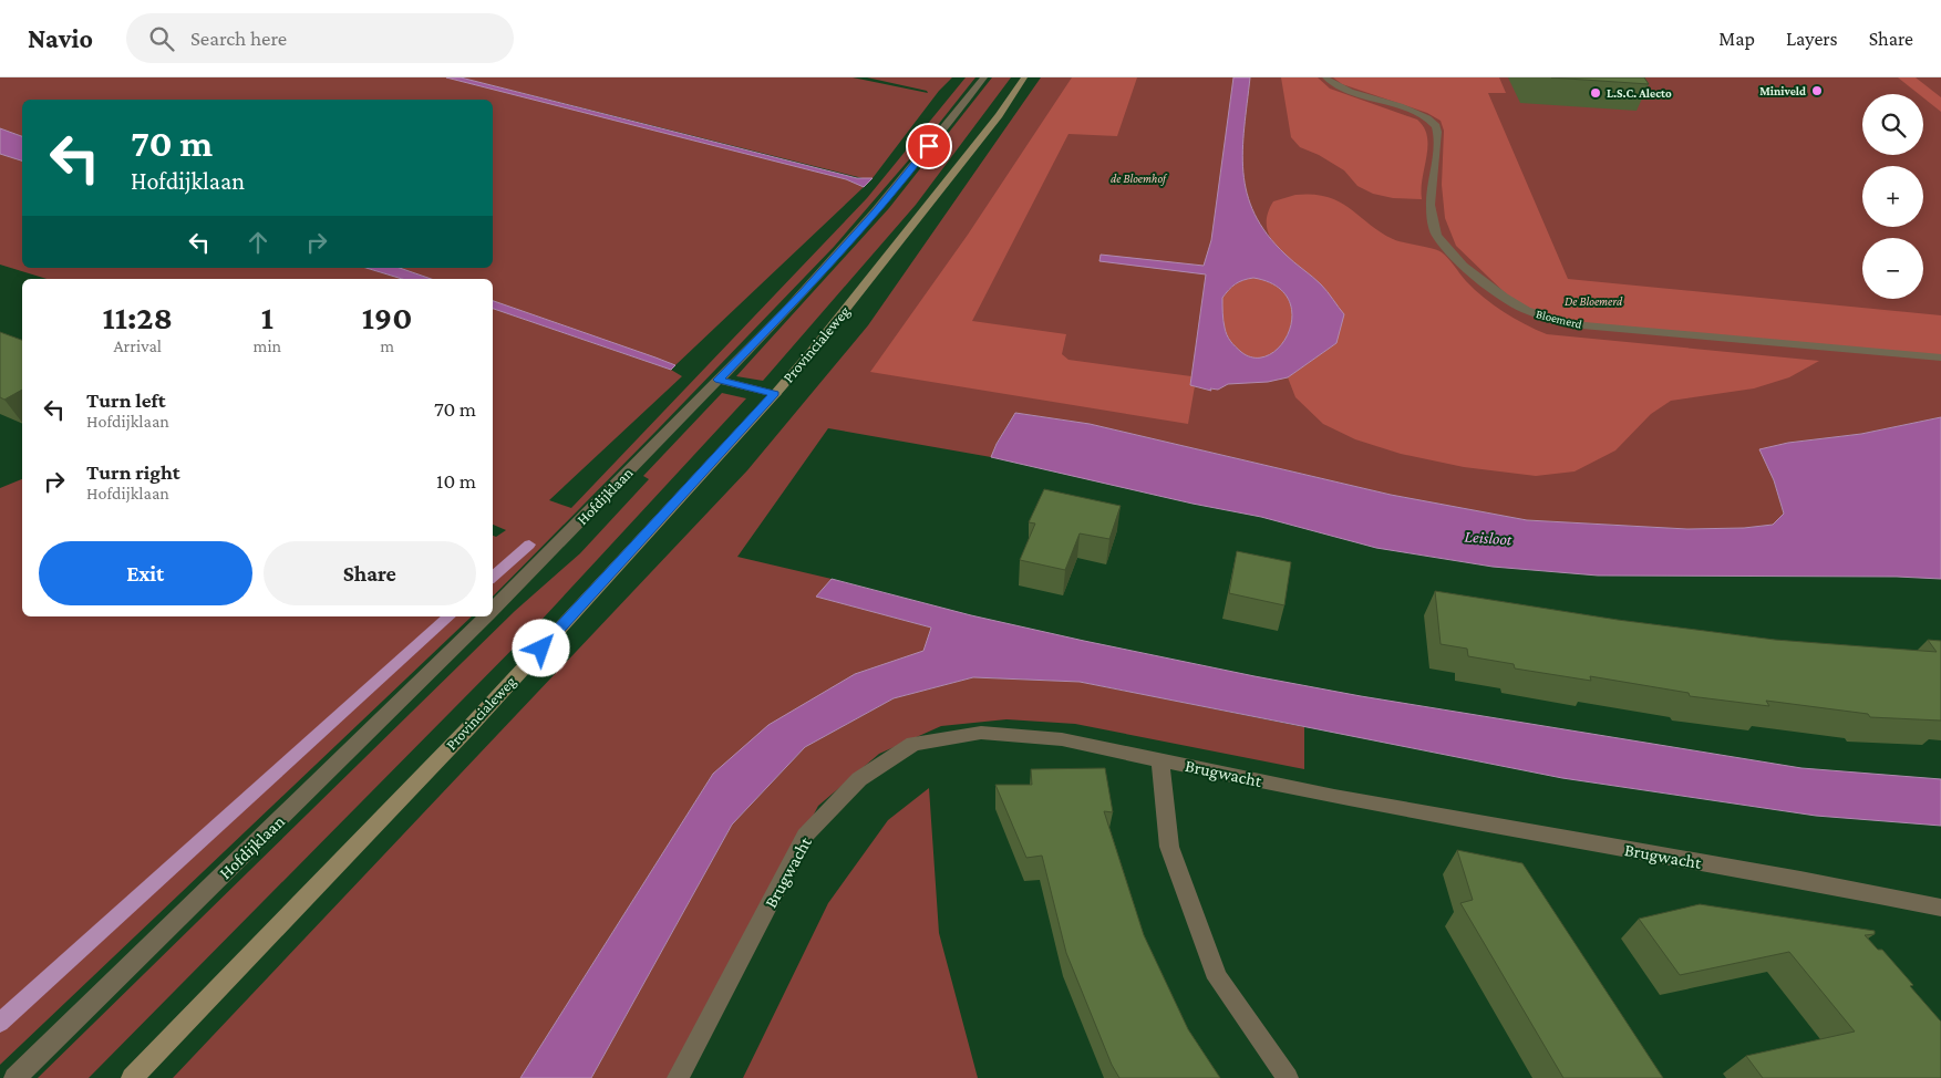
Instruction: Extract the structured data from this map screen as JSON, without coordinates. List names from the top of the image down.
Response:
{
  "streets": {
    "main road": ["Provincialeweg"],
    "street": ["Bloemerd", "Hofdijklaan", "Brugwacht"]
  },
  "water": ["Leisloot"],
  "parks": ["de Bloemhof", "De Bloemerd"],
  "places": ["Miniveld", "L.S.C. Alecto"],
  "page": {
    "header": "Navio",
    "search": "Search here",
    "nav": ["Map", "Layers", "Share"],
    "map_buttons": ["+", "−"],
    "turn": ["70 m", "Hofdijklaan"],
    "eta": [
      "11:28",
      "Arrival",
      "1",
      "min",
      "190",
      "m"
    ],
    "list": [
      {
        "name": "Turn left",
        "note": "Hofdijklaan",
        "value": "70 m"
      },
      {
        "name": "Turn right",
        "note": "Hofdijklaan",
        "value": "10 m"
      }
    ],
    "buttons": ["Exit", "Share"]
  }
}
